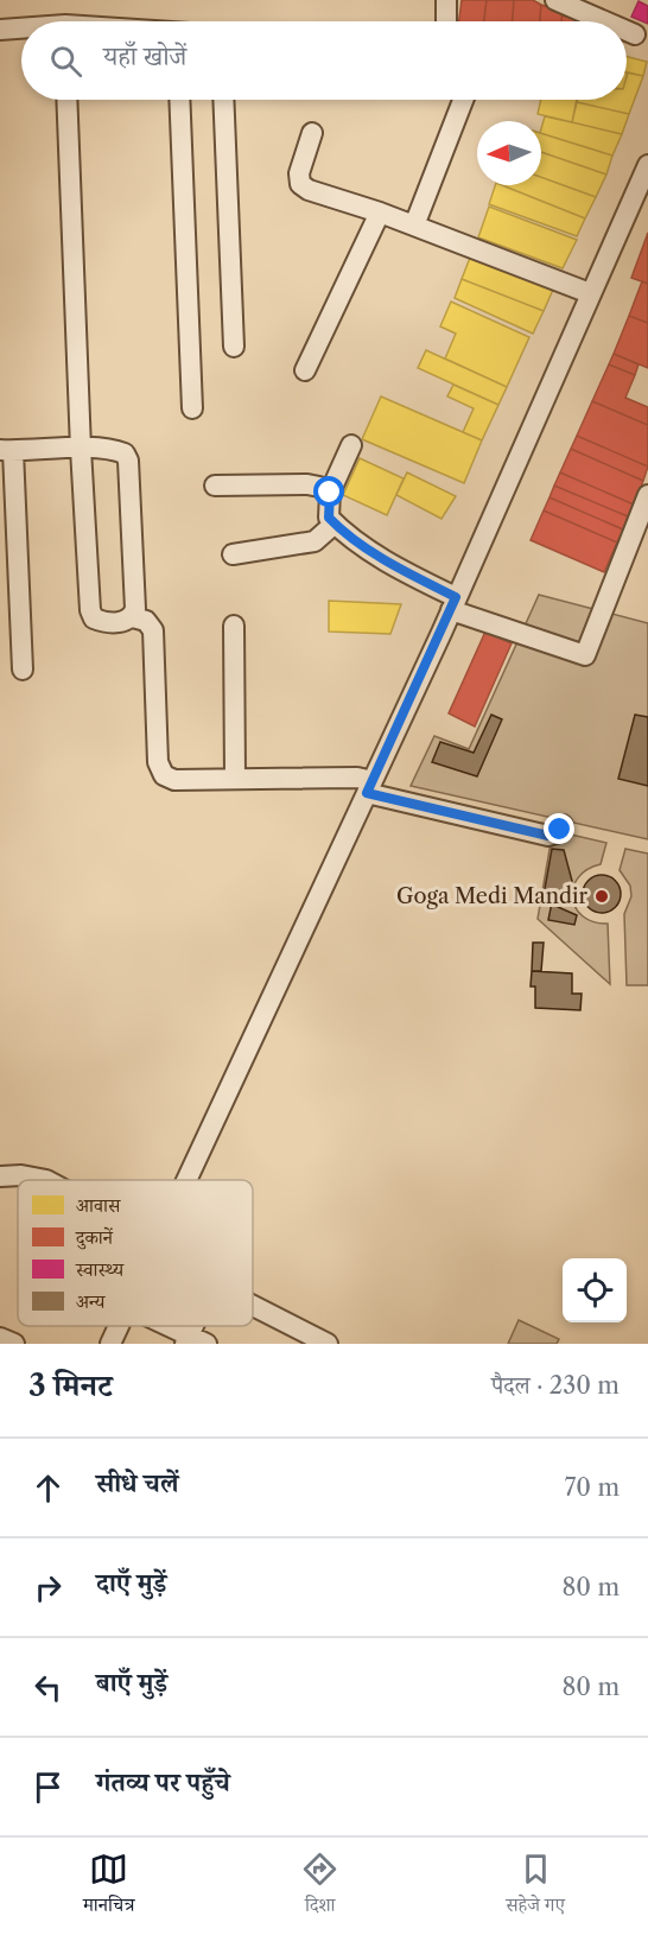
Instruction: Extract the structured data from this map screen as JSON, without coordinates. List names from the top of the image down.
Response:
{
  "places": ["Goga Medi Mandir"],
  "legend": [
    "आवास",
    "दुकानें",
    "स्वास्थ्य",
    "अन्य"
  ],
  "north": "left",
  "page": {
    "search": "यहाँ खोजें",
    "heading": ["3 मिनट", "पैदल · 230 m"],
    "list": [
      ["सीधे चलें", "70 m"],
      ["दाएँ मुड़ें", "80 m"],
      ["बाएँ मुड़ें", "80 m"],
      "गंतव्य पर पहुँचे"
    ],
    "nav": ["मानचित्र", "दिशा", "सहेजे गए"]
  }
}
